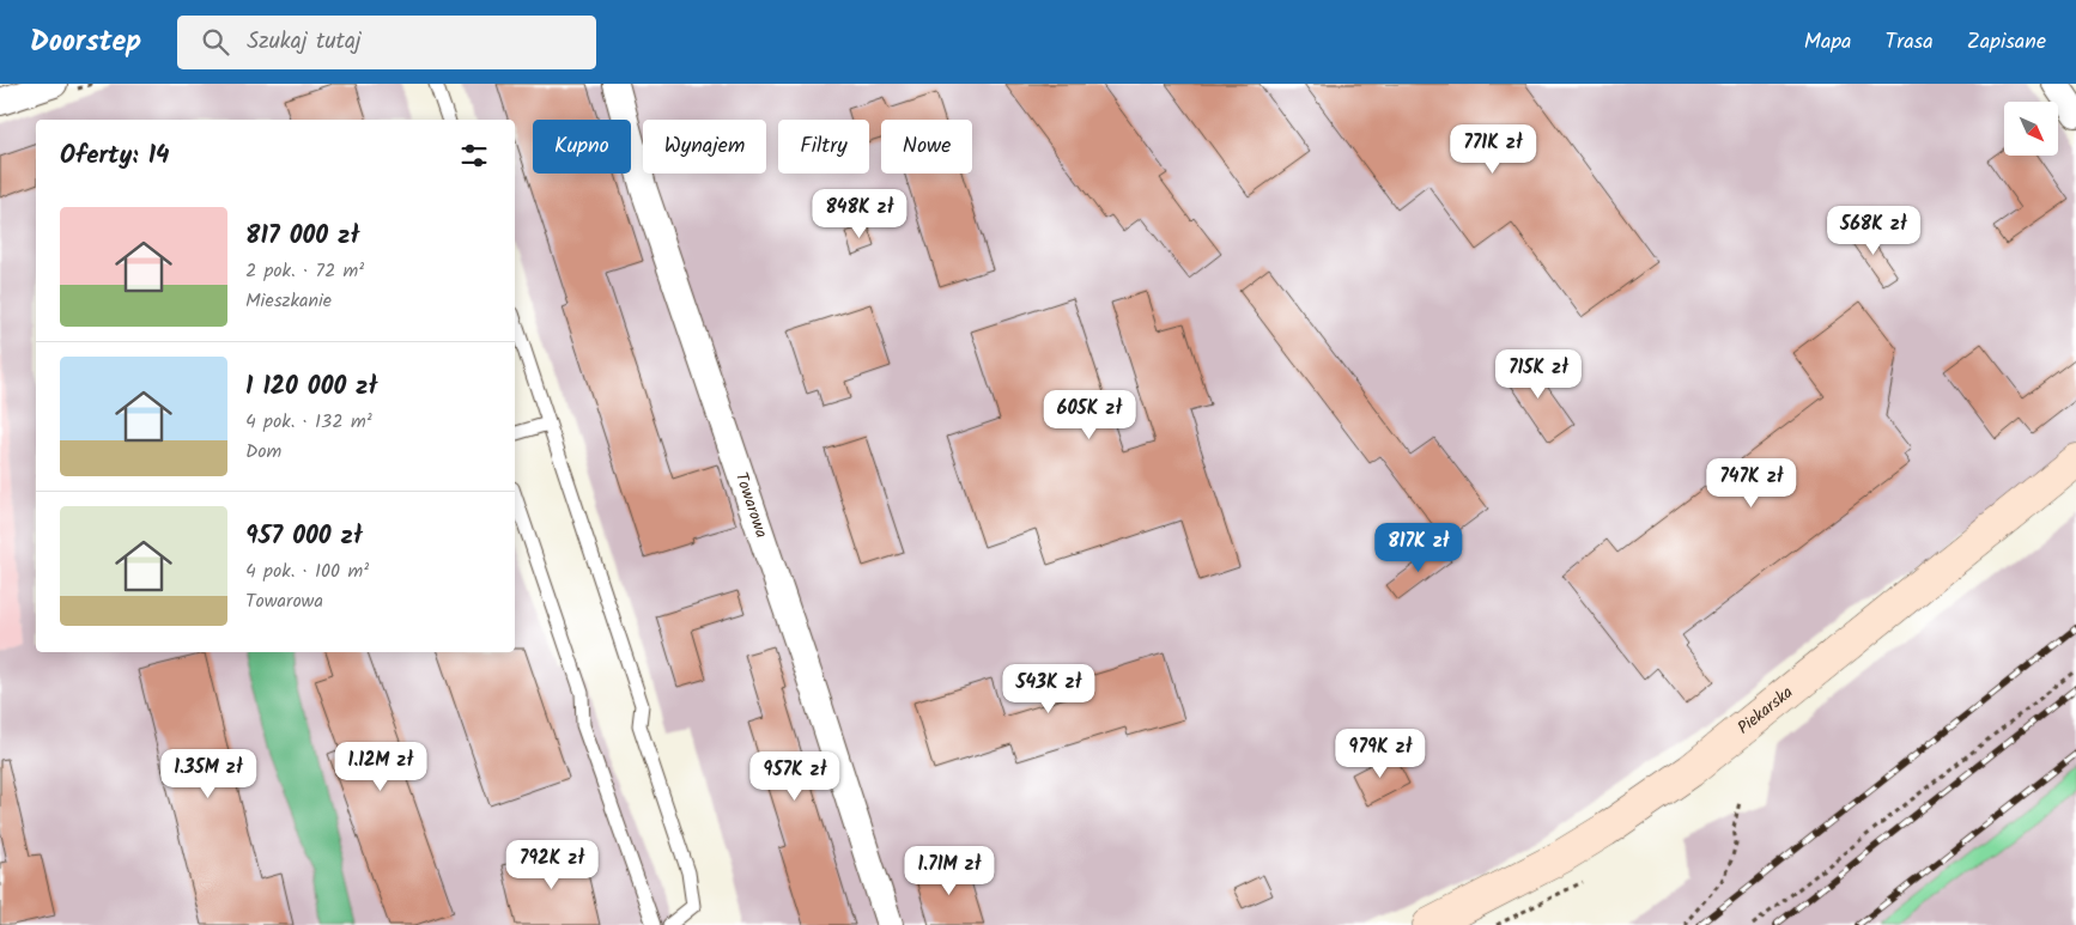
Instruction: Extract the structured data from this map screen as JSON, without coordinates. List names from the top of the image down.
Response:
{
  "streets": {
    "street": ["Towarowa", "Piekarska"]
  },
  "north": "bottom right",
  "page": {
    "header": "Doorstep",
    "search": "Szukaj tutaj",
    "nav": ["Mapa", "Trasa", "Zapisane"],
    "chip": [
      "Kupno",
      "Wynajem",
      "Filtry",
      "Nowe"
    ],
    "heading": "Oferty: 14",
    "price": [
      "771K zł",
      "848K zł",
      "568K zł",
      "715K zł",
      "605K zł",
      "747K zł",
      "817K zł",
      "543K zł",
      "979K zł",
      "1.12M zł",
      "1.35M zł",
      "957K zł",
      "792K zł",
      "1.71M zł"
    ],
    "list": [
      {
        "name": "817 000 zł",
        "note": "2 pok. · 72 m² · Mieszkanie"
      },
      {
        "name": "1 120 000 zł",
        "note": "4 pok. · 132 m² · Dom"
      },
      {
        "name": "957 000 zł",
        "note": "4 pok. · 100 m² · Towarowa"
      }
    ]
  }
}
